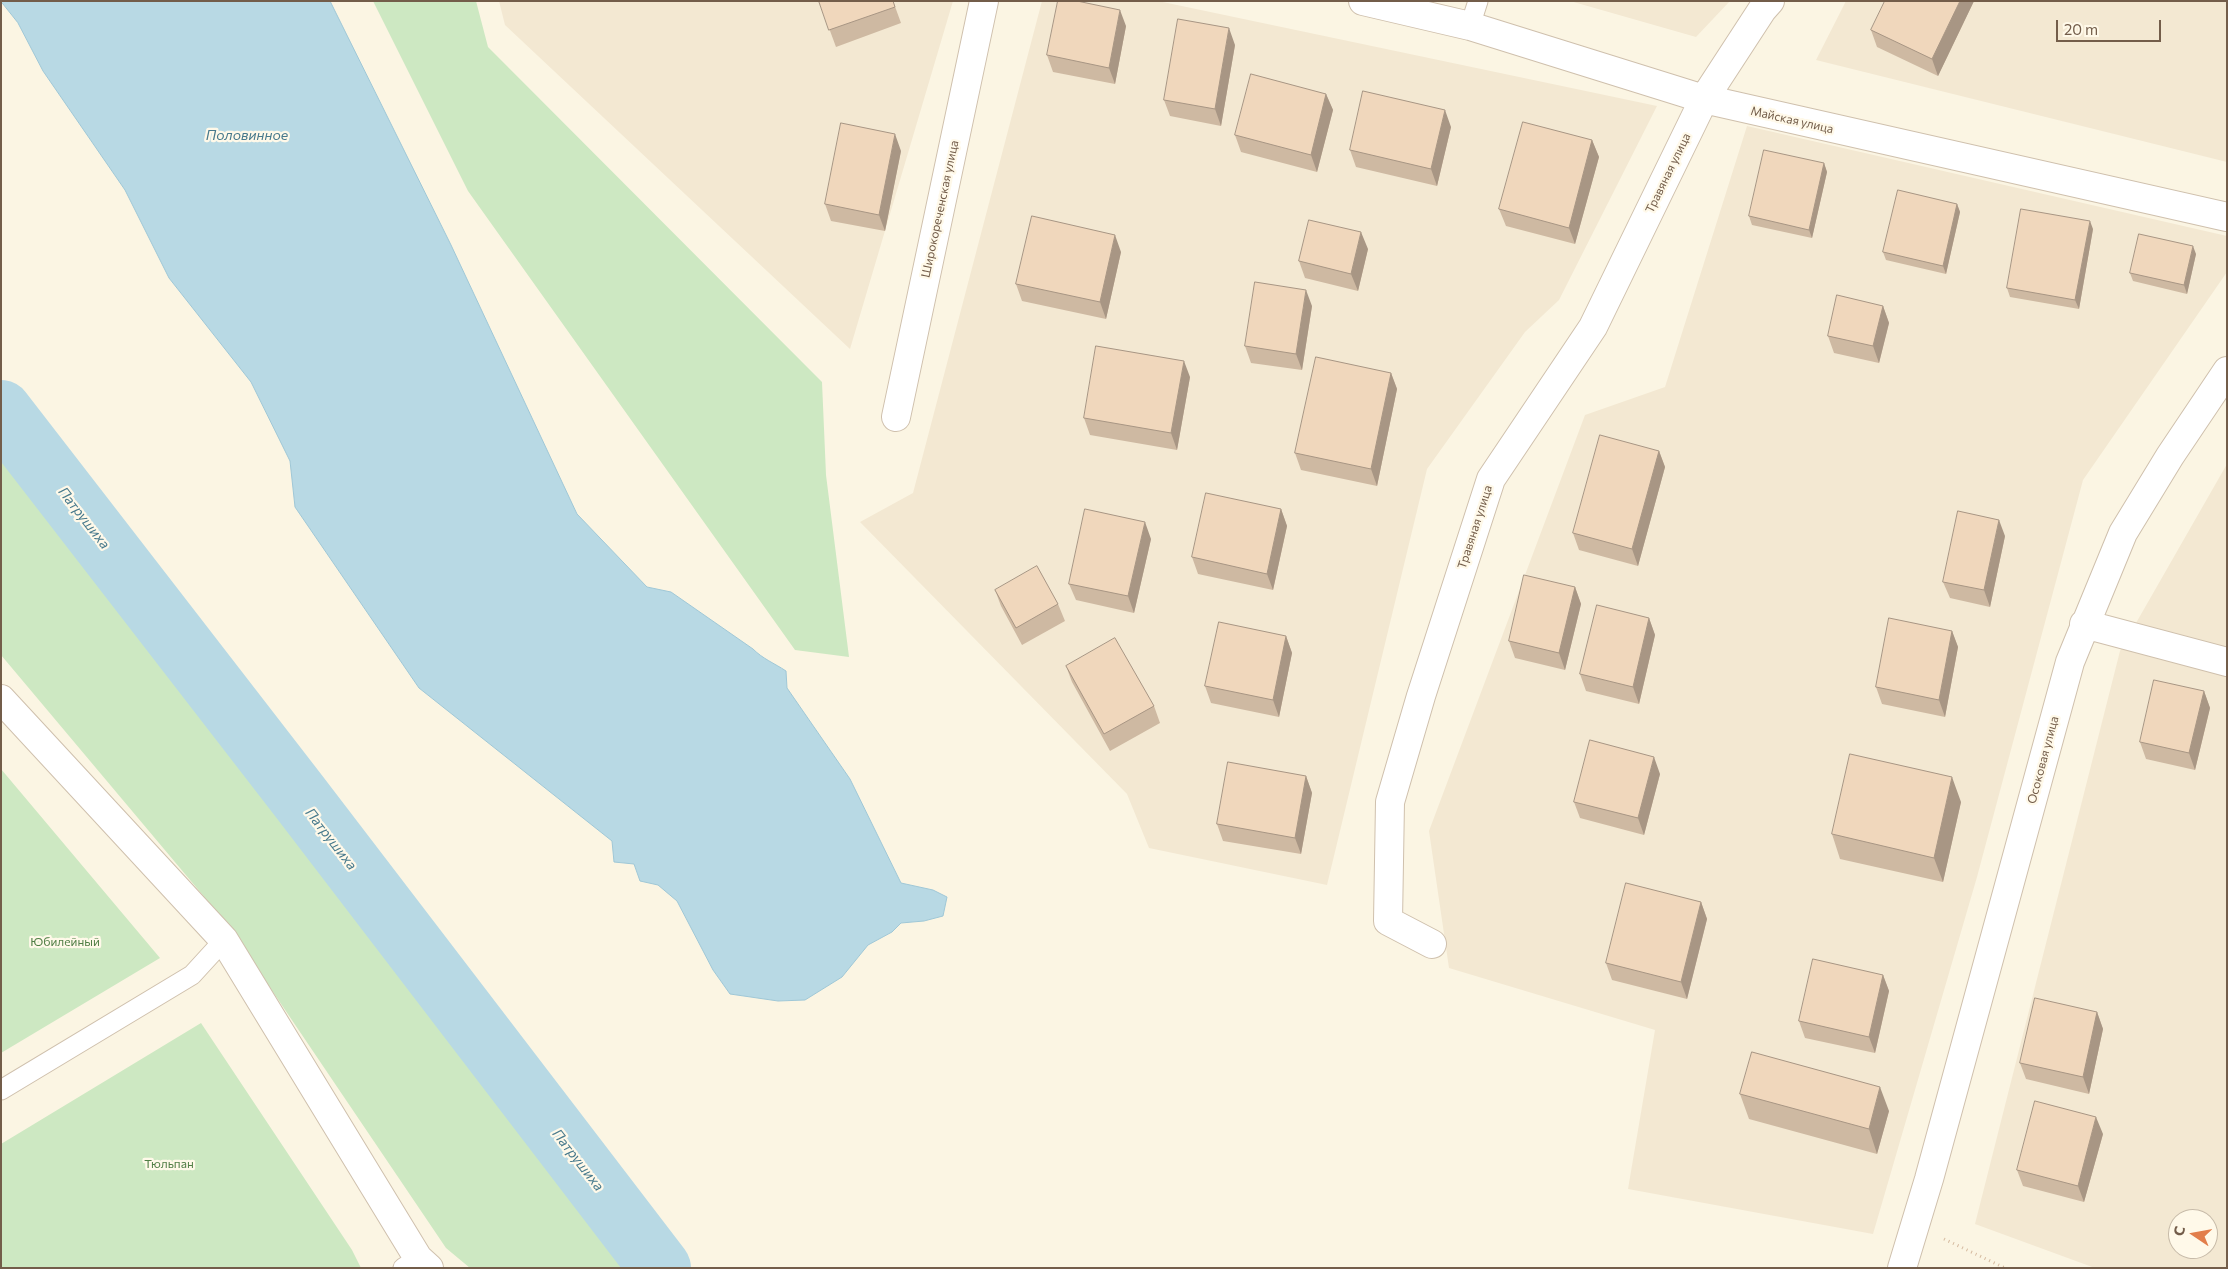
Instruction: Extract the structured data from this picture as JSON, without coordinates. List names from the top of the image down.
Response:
{
  "streets": {
    "street": [
      "Майская улица",
      "Травяная улица",
      "Широкореченская улица",
      "Осоковая улица"
    ]
  },
  "crossings": [
    ["Майская улица", "Травяная улица"]
  ],
  "water": ["Половинное", "Патрушиха"],
  "parks": ["Юбилейный", "Тюльпан"],
  "scale_bar": "20 m",
  "north": "left"
}
